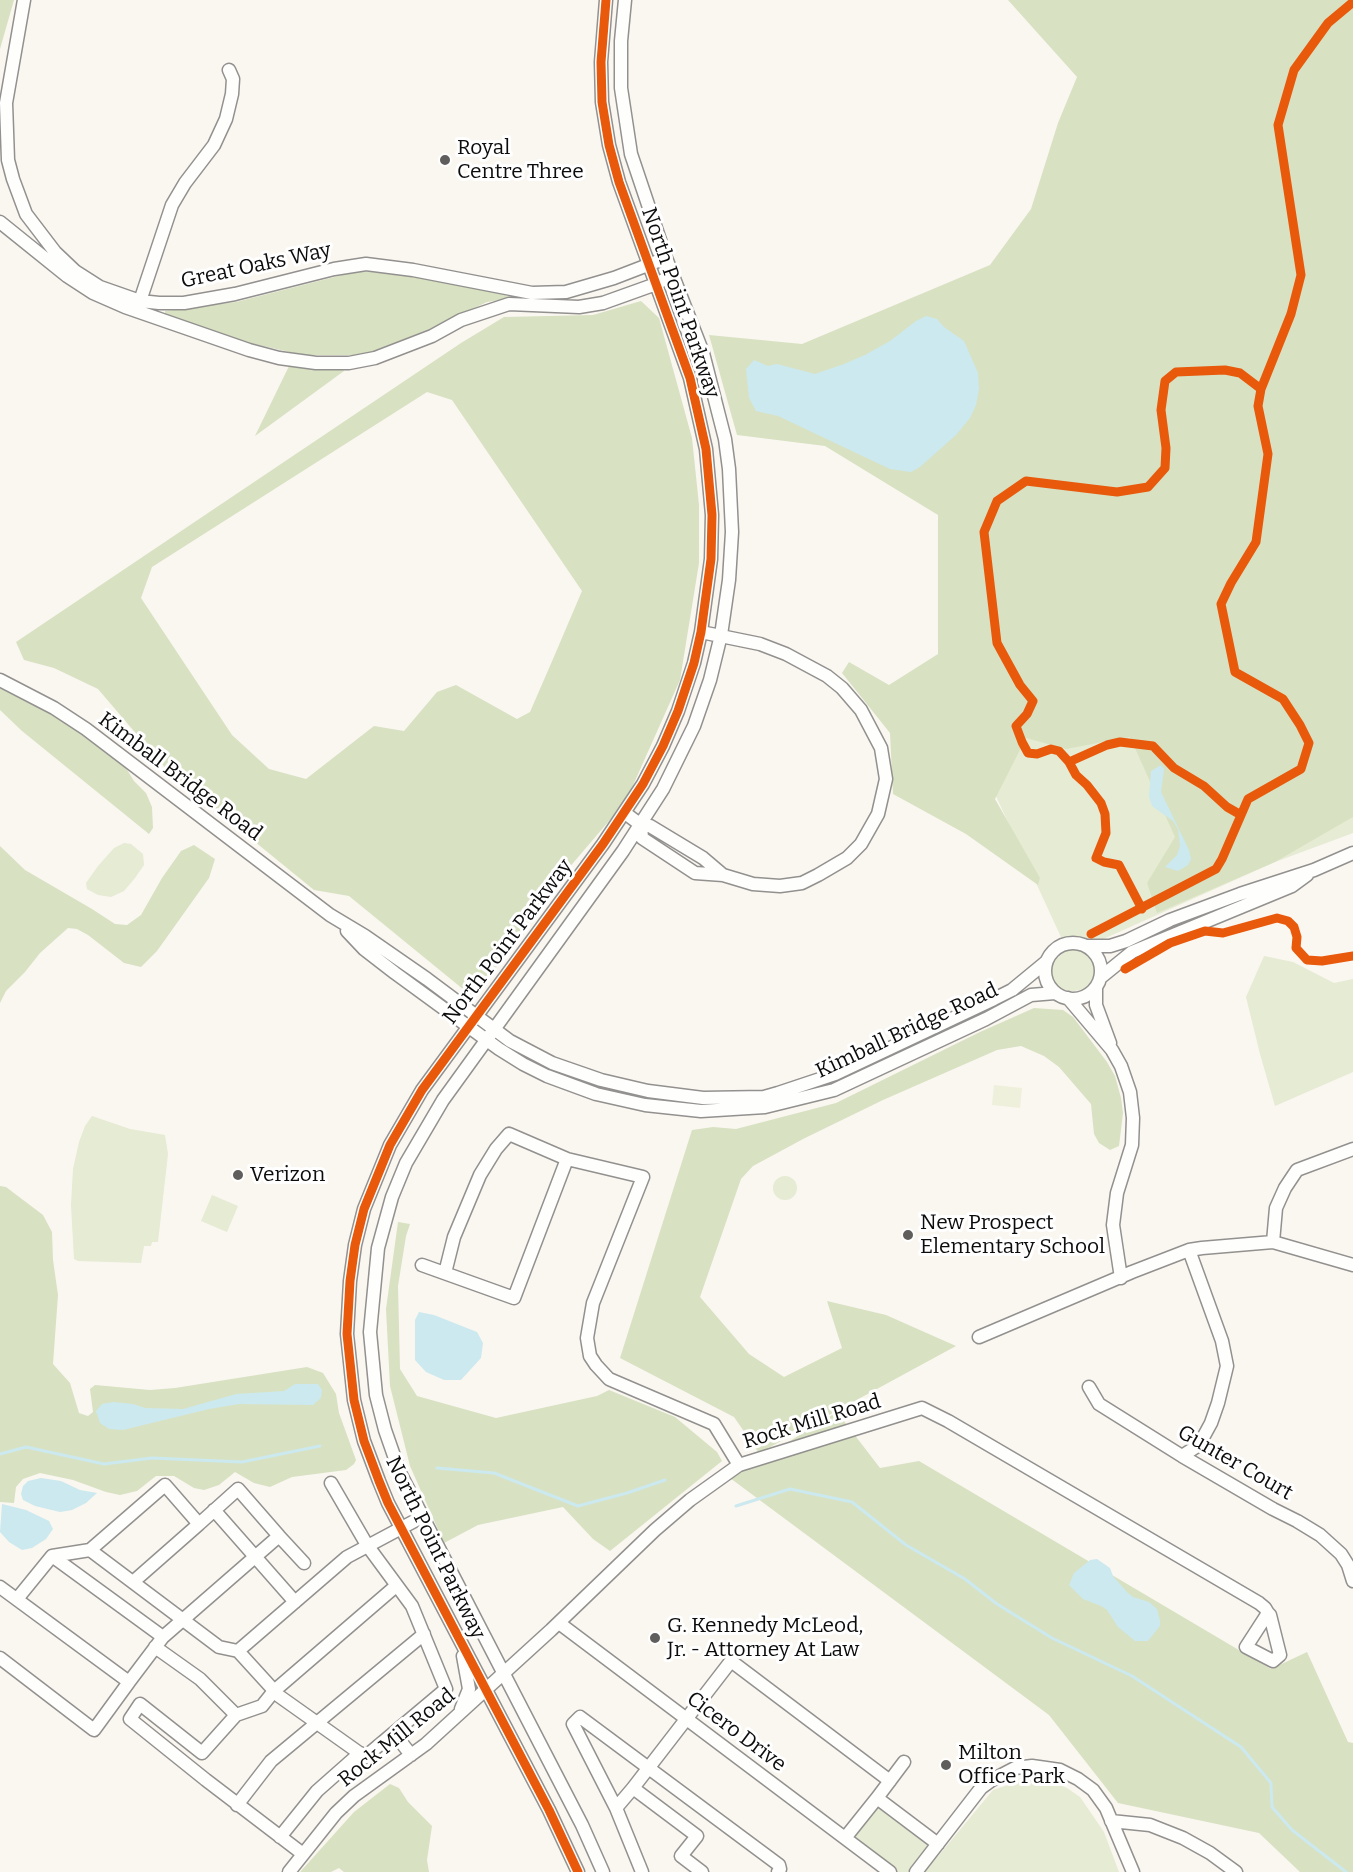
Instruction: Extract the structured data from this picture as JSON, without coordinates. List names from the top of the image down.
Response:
{
  "streets": {
    "street": [
      "Great Oaks Way",
      "North Point Parkway",
      "Kimball Bridge Road",
      "Rock Mill Road",
      "Gunter Court",
      "Cicero Drive"
    ]
  },
  "crossings": [
    ["Great Oaks Way", "North Point Parkway"],
    ["North Point Parkway", "Kimball Bridge Road"],
    ["North Point Parkway", "Rock Mill Road"],
    ["Rock Mill Road", "Cicero Drive"]
  ],
  "places": [
    "Royal Centre Three",
    "Verizon",
    "New Prospect Elementary School",
    "G. Kennedy McLeod, Jr. - Attorney At Law",
    "Milton Office Park"
  ]
}
